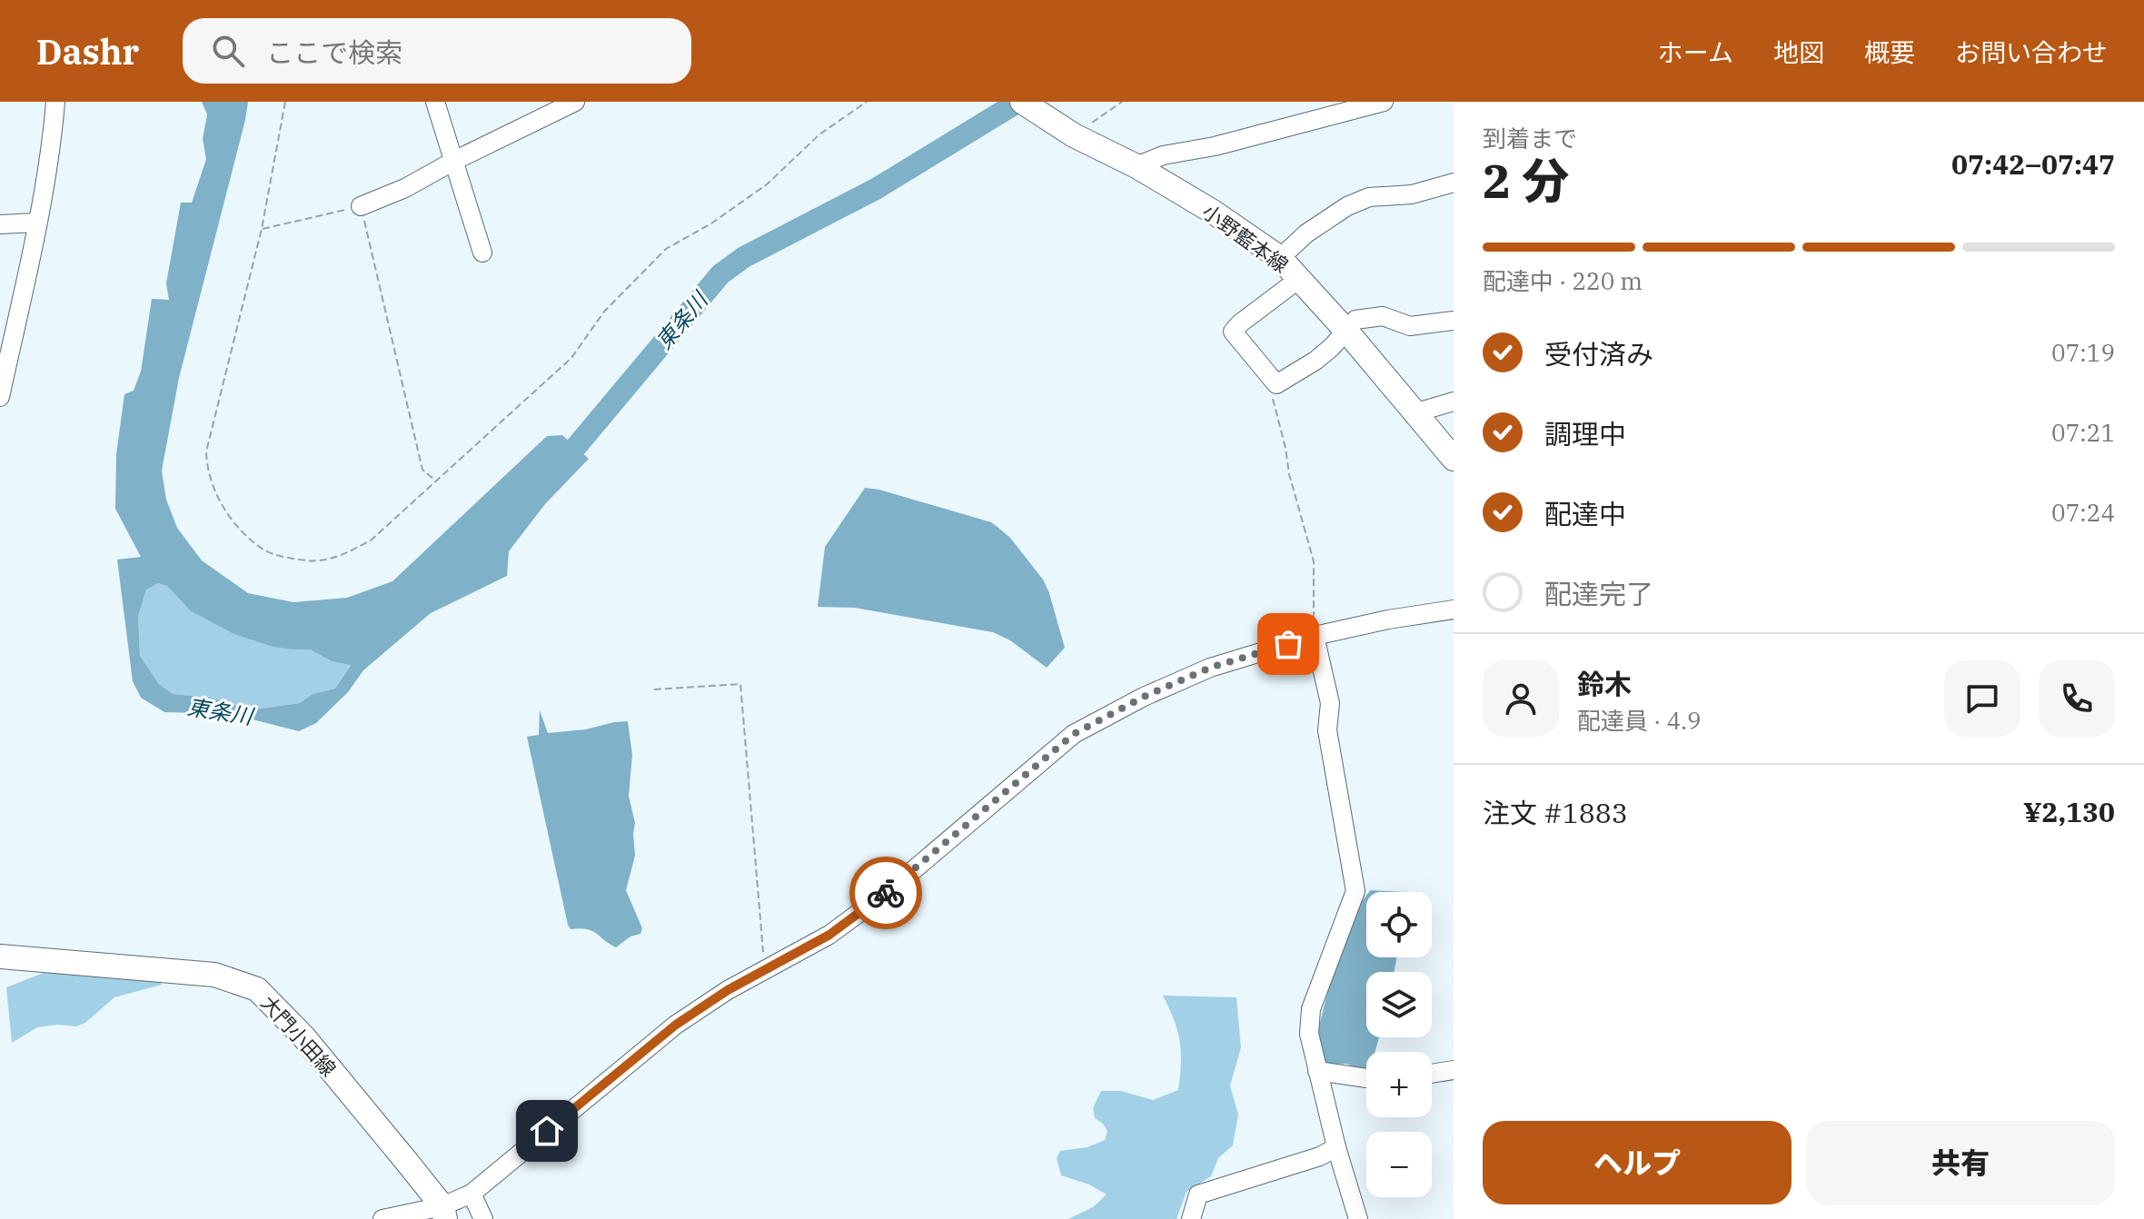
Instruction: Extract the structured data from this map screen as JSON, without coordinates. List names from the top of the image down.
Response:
{
  "streets": {
    "main road": ["小野藍本線", "大門小田線"]
  },
  "water": ["東条川"],
  "page": {
    "header": "Dashr",
    "search": "ここで検索",
    "nav": [
      "ホーム",
      "地図",
      "概要",
      "お問い合わせ"
    ],
    "heading": ["2 分", "到着まで", "07:42–07:47"],
    "panel": [
      "鈴木",
      "配達員 · 4.9",
      "注文 #1883",
      "¥2,130"
    ],
    "bar": "配達中 · 220 m",
    "list": [
      ["受付済み", "07:19"],
      ["調理中", "07:21"],
      ["配達中", "07:24"],
      "配達完了"
    ],
    "map_buttons": ["+", "−"],
    "buttons": ["ヘルプ", "共有"]
  }
}
